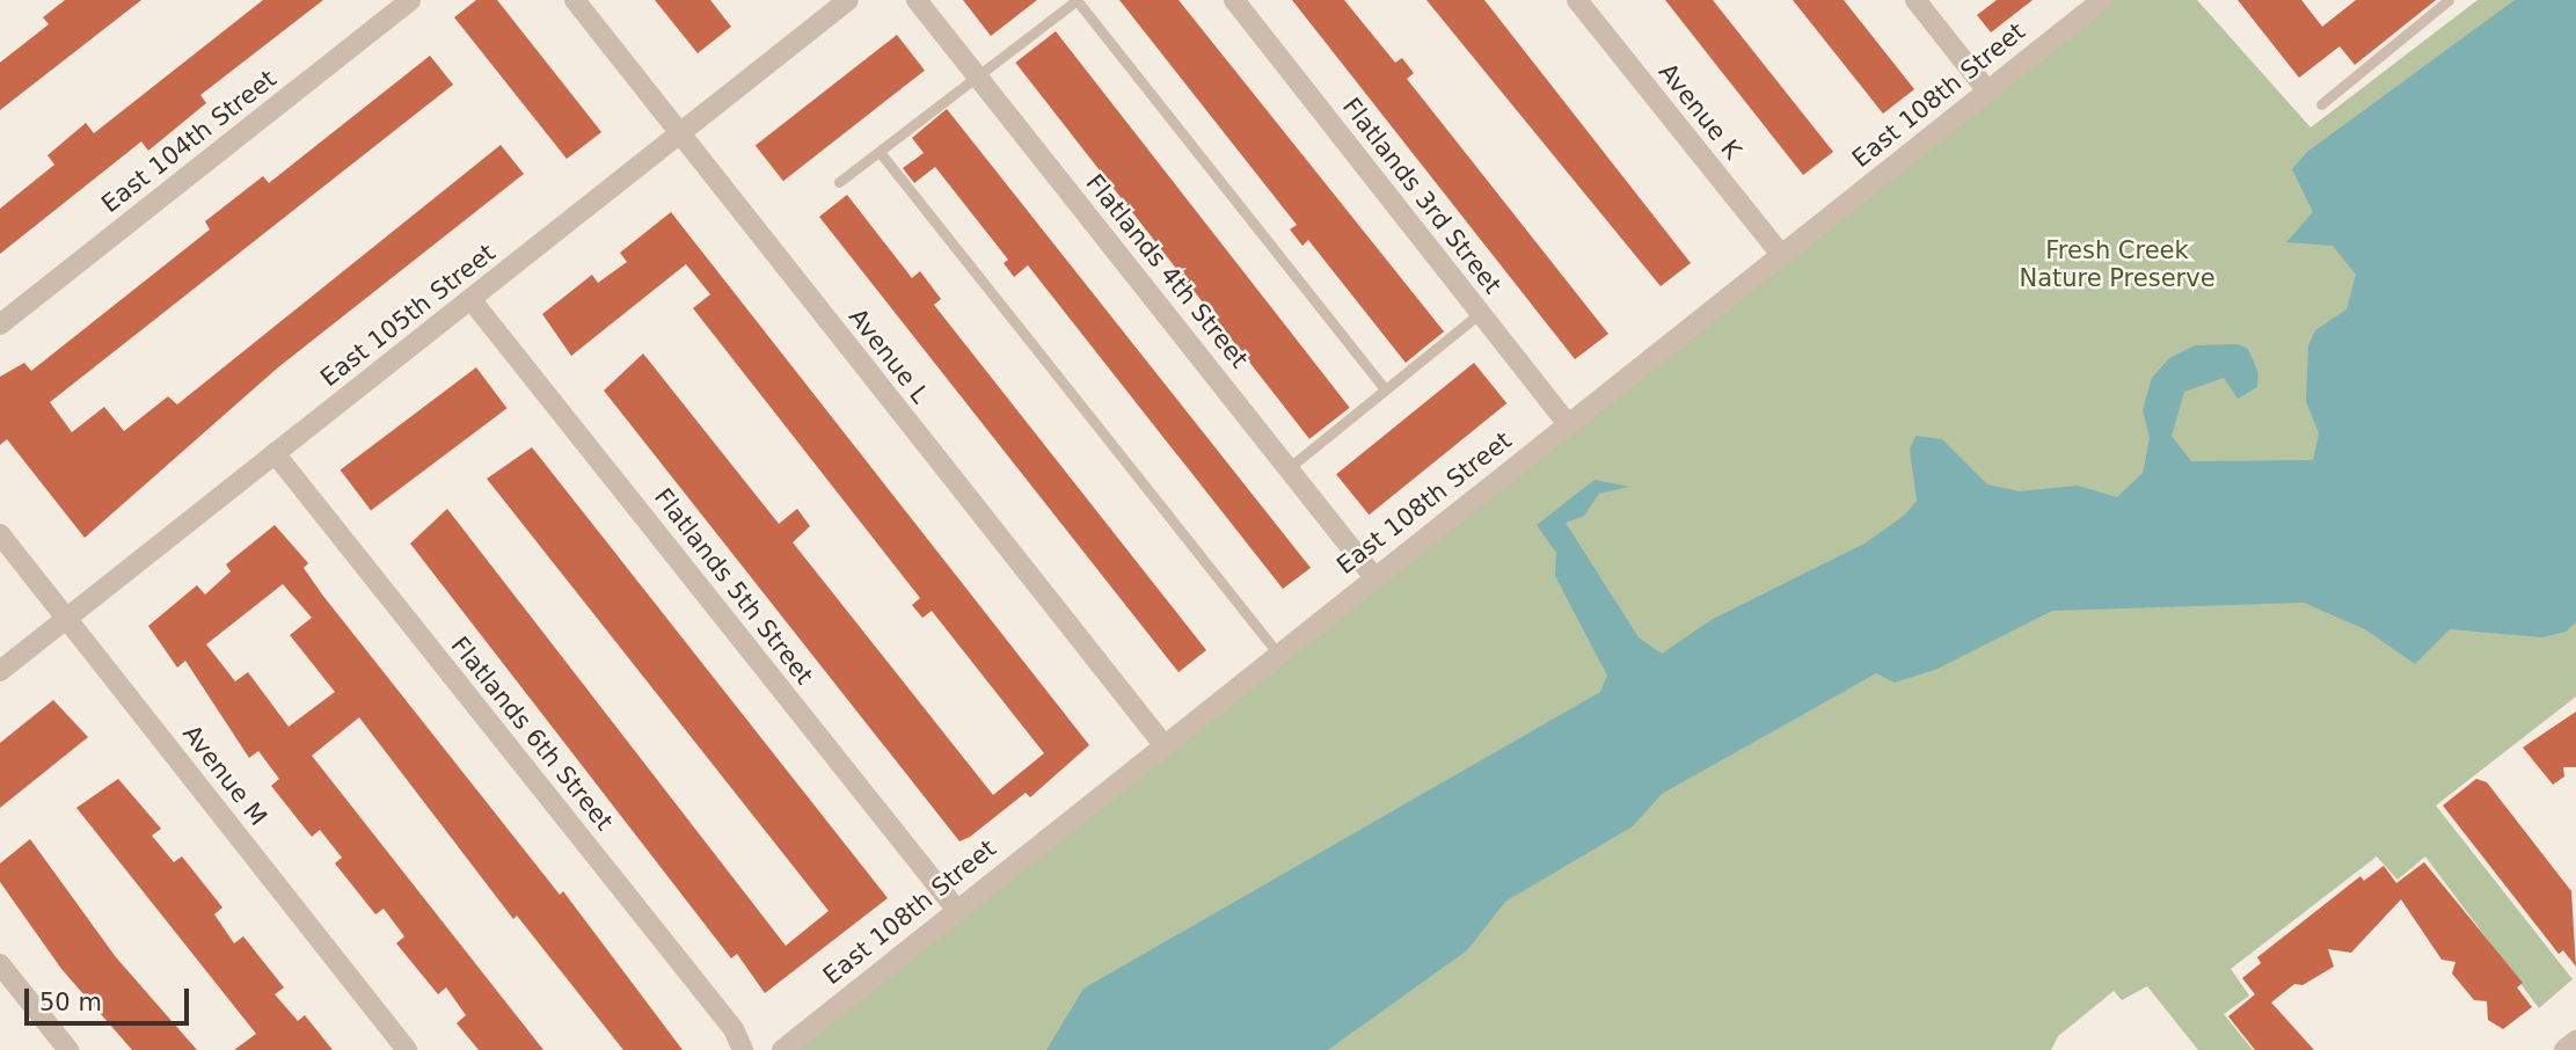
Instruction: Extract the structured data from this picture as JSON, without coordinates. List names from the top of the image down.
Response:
{
  "streets": {
    "street": [
      "East 108th Street",
      "Avenue K",
      "East 104th Street",
      "Flatlands 3rd Street",
      "Flatlands 4th Street",
      "East 105th Street",
      "Avenue L",
      "Flatlands 5th Street",
      "Flatlands 6th Street",
      "Avenue M"
    ]
  },
  "crossings": [
    ["East 108th Street", "Avenue K"],
    ["East 108th Street", "Flatlands 3rd Street"],
    ["East 108th Street", "Flatlands 4th Street"],
    ["East 108th Street", "Avenue L"],
    ["East 108th Street", "Flatlands 5th Street"],
    ["East 105th Street", "Avenue L"],
    ["East 105th Street", "Flatlands 5th Street"],
    ["East 105th Street", "Flatlands 6th Street"],
    ["East 105th Street", "Avenue M"]
  ],
  "parks": ["Fresh Creek Nature Preserve"],
  "scale_bar": "50 m"
}
